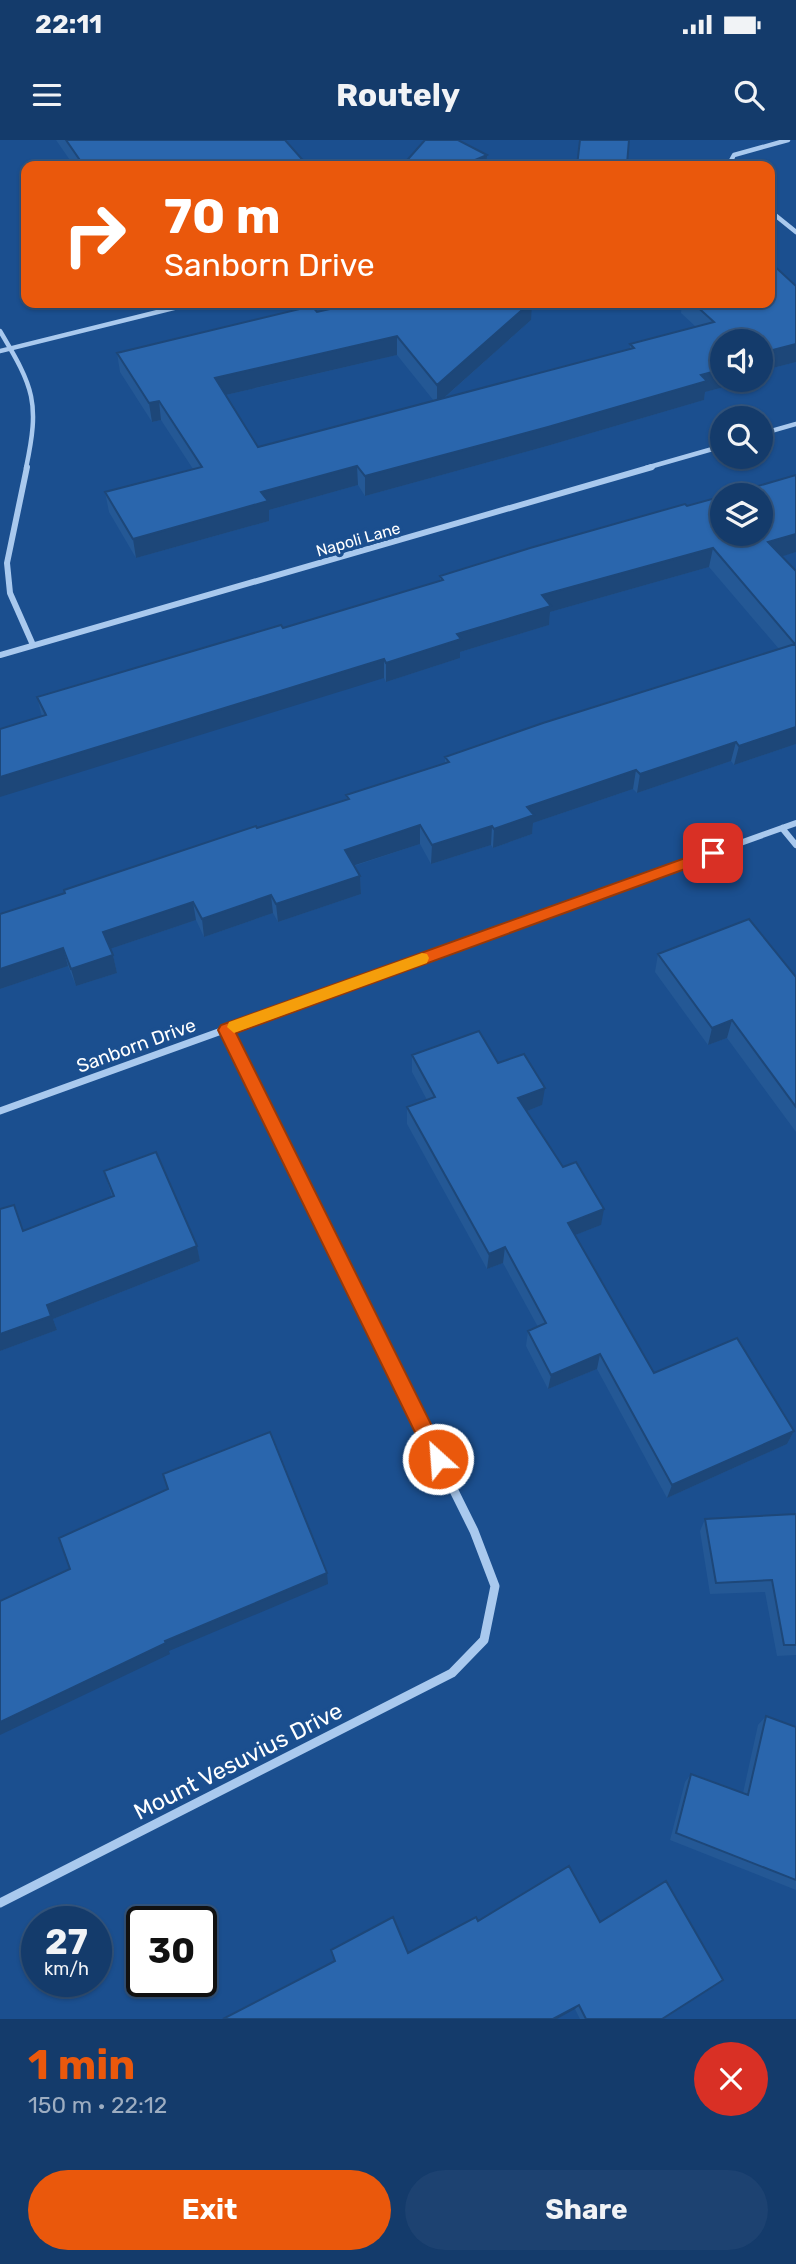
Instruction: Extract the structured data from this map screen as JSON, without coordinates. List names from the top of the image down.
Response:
{
  "streets": {
    "street": ["Napoli Lane", "Sanborn Drive", "Mount Vesuvius Drive"]
  },
  "crossings": [
    ["Sanborn Drive", "Mount Vesuvius Drive"]
  ],
  "page": {
    "status": "22:11",
    "header": "Routely",
    "turn": ["70 m", "Sanborn Drive"],
    "speed": "27 km/h",
    "limit": "30",
    "heading": ["1 min", "150 m · 22:12"],
    "buttons": ["Exit", "Share"]
  }
}
